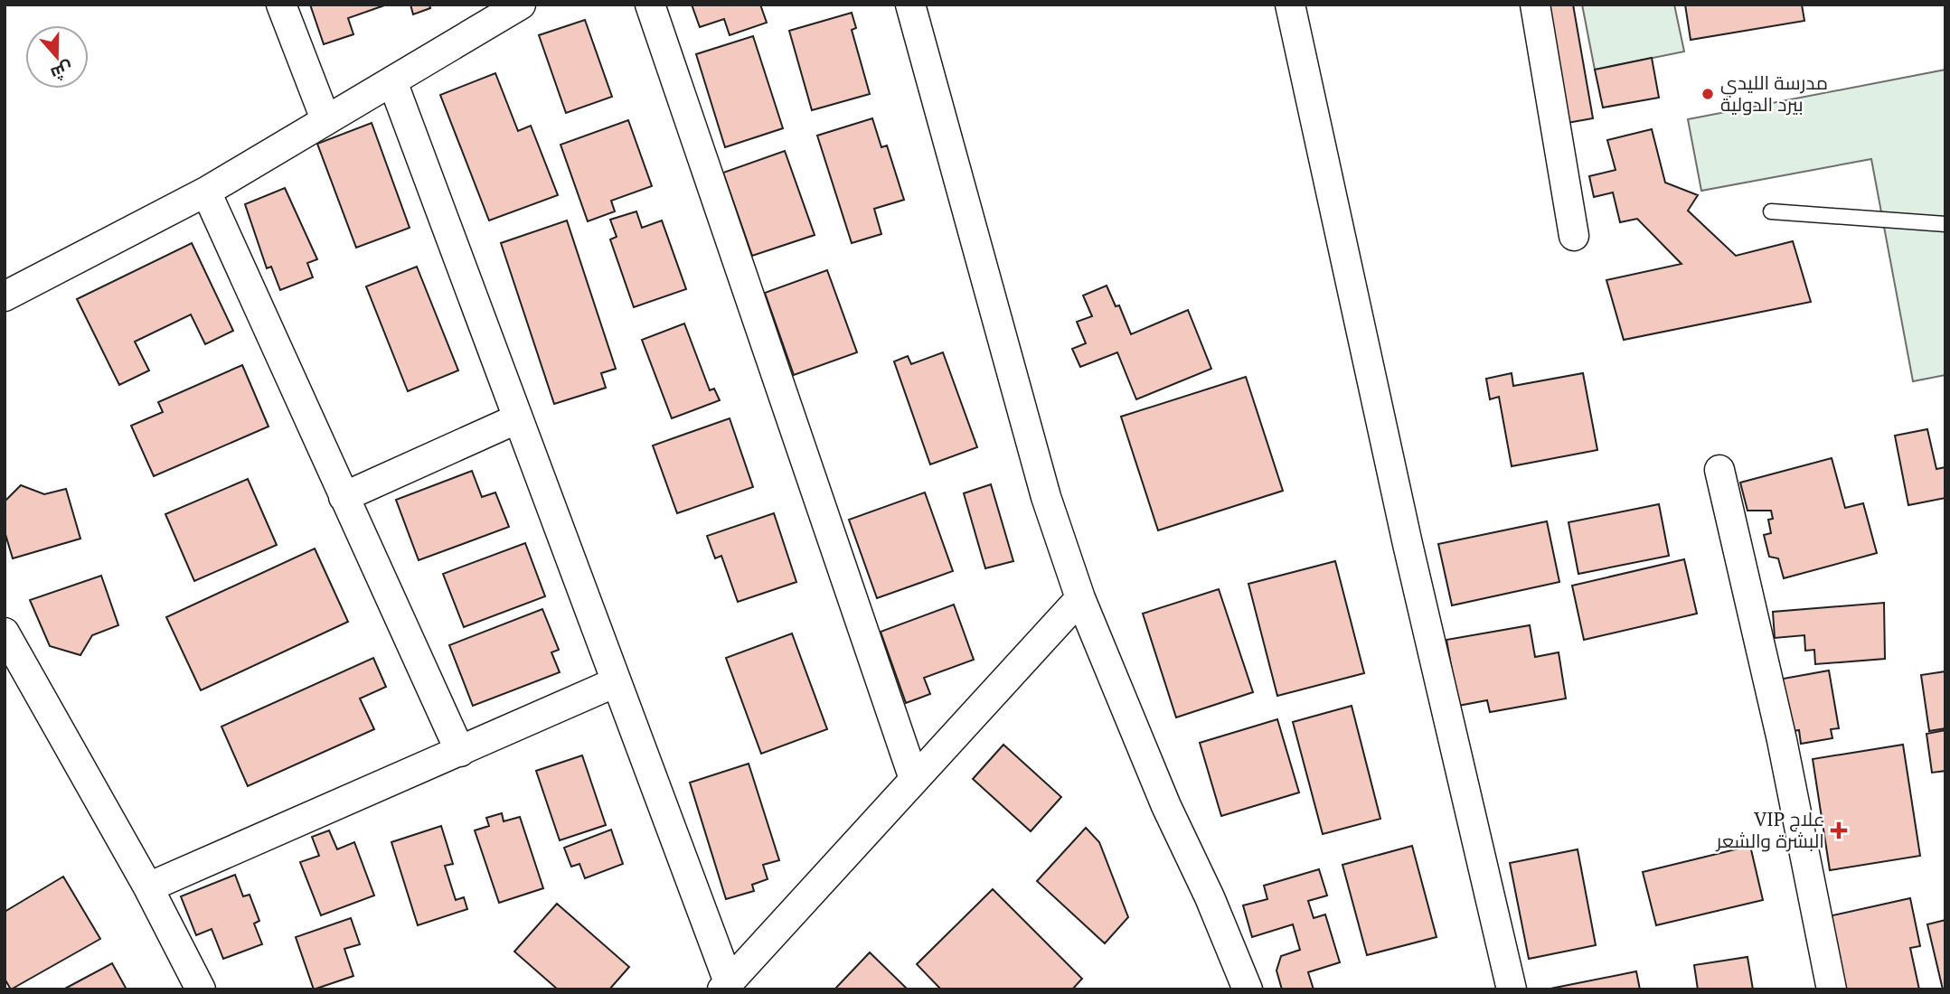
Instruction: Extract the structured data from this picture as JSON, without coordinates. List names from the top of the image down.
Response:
{
  "places": {
    "other": ["مدرسة الليدي بيرد الدولية"],
    "health": ["VIP علاج البشرة والشعر"]
  },
  "north": "bottom"
}
